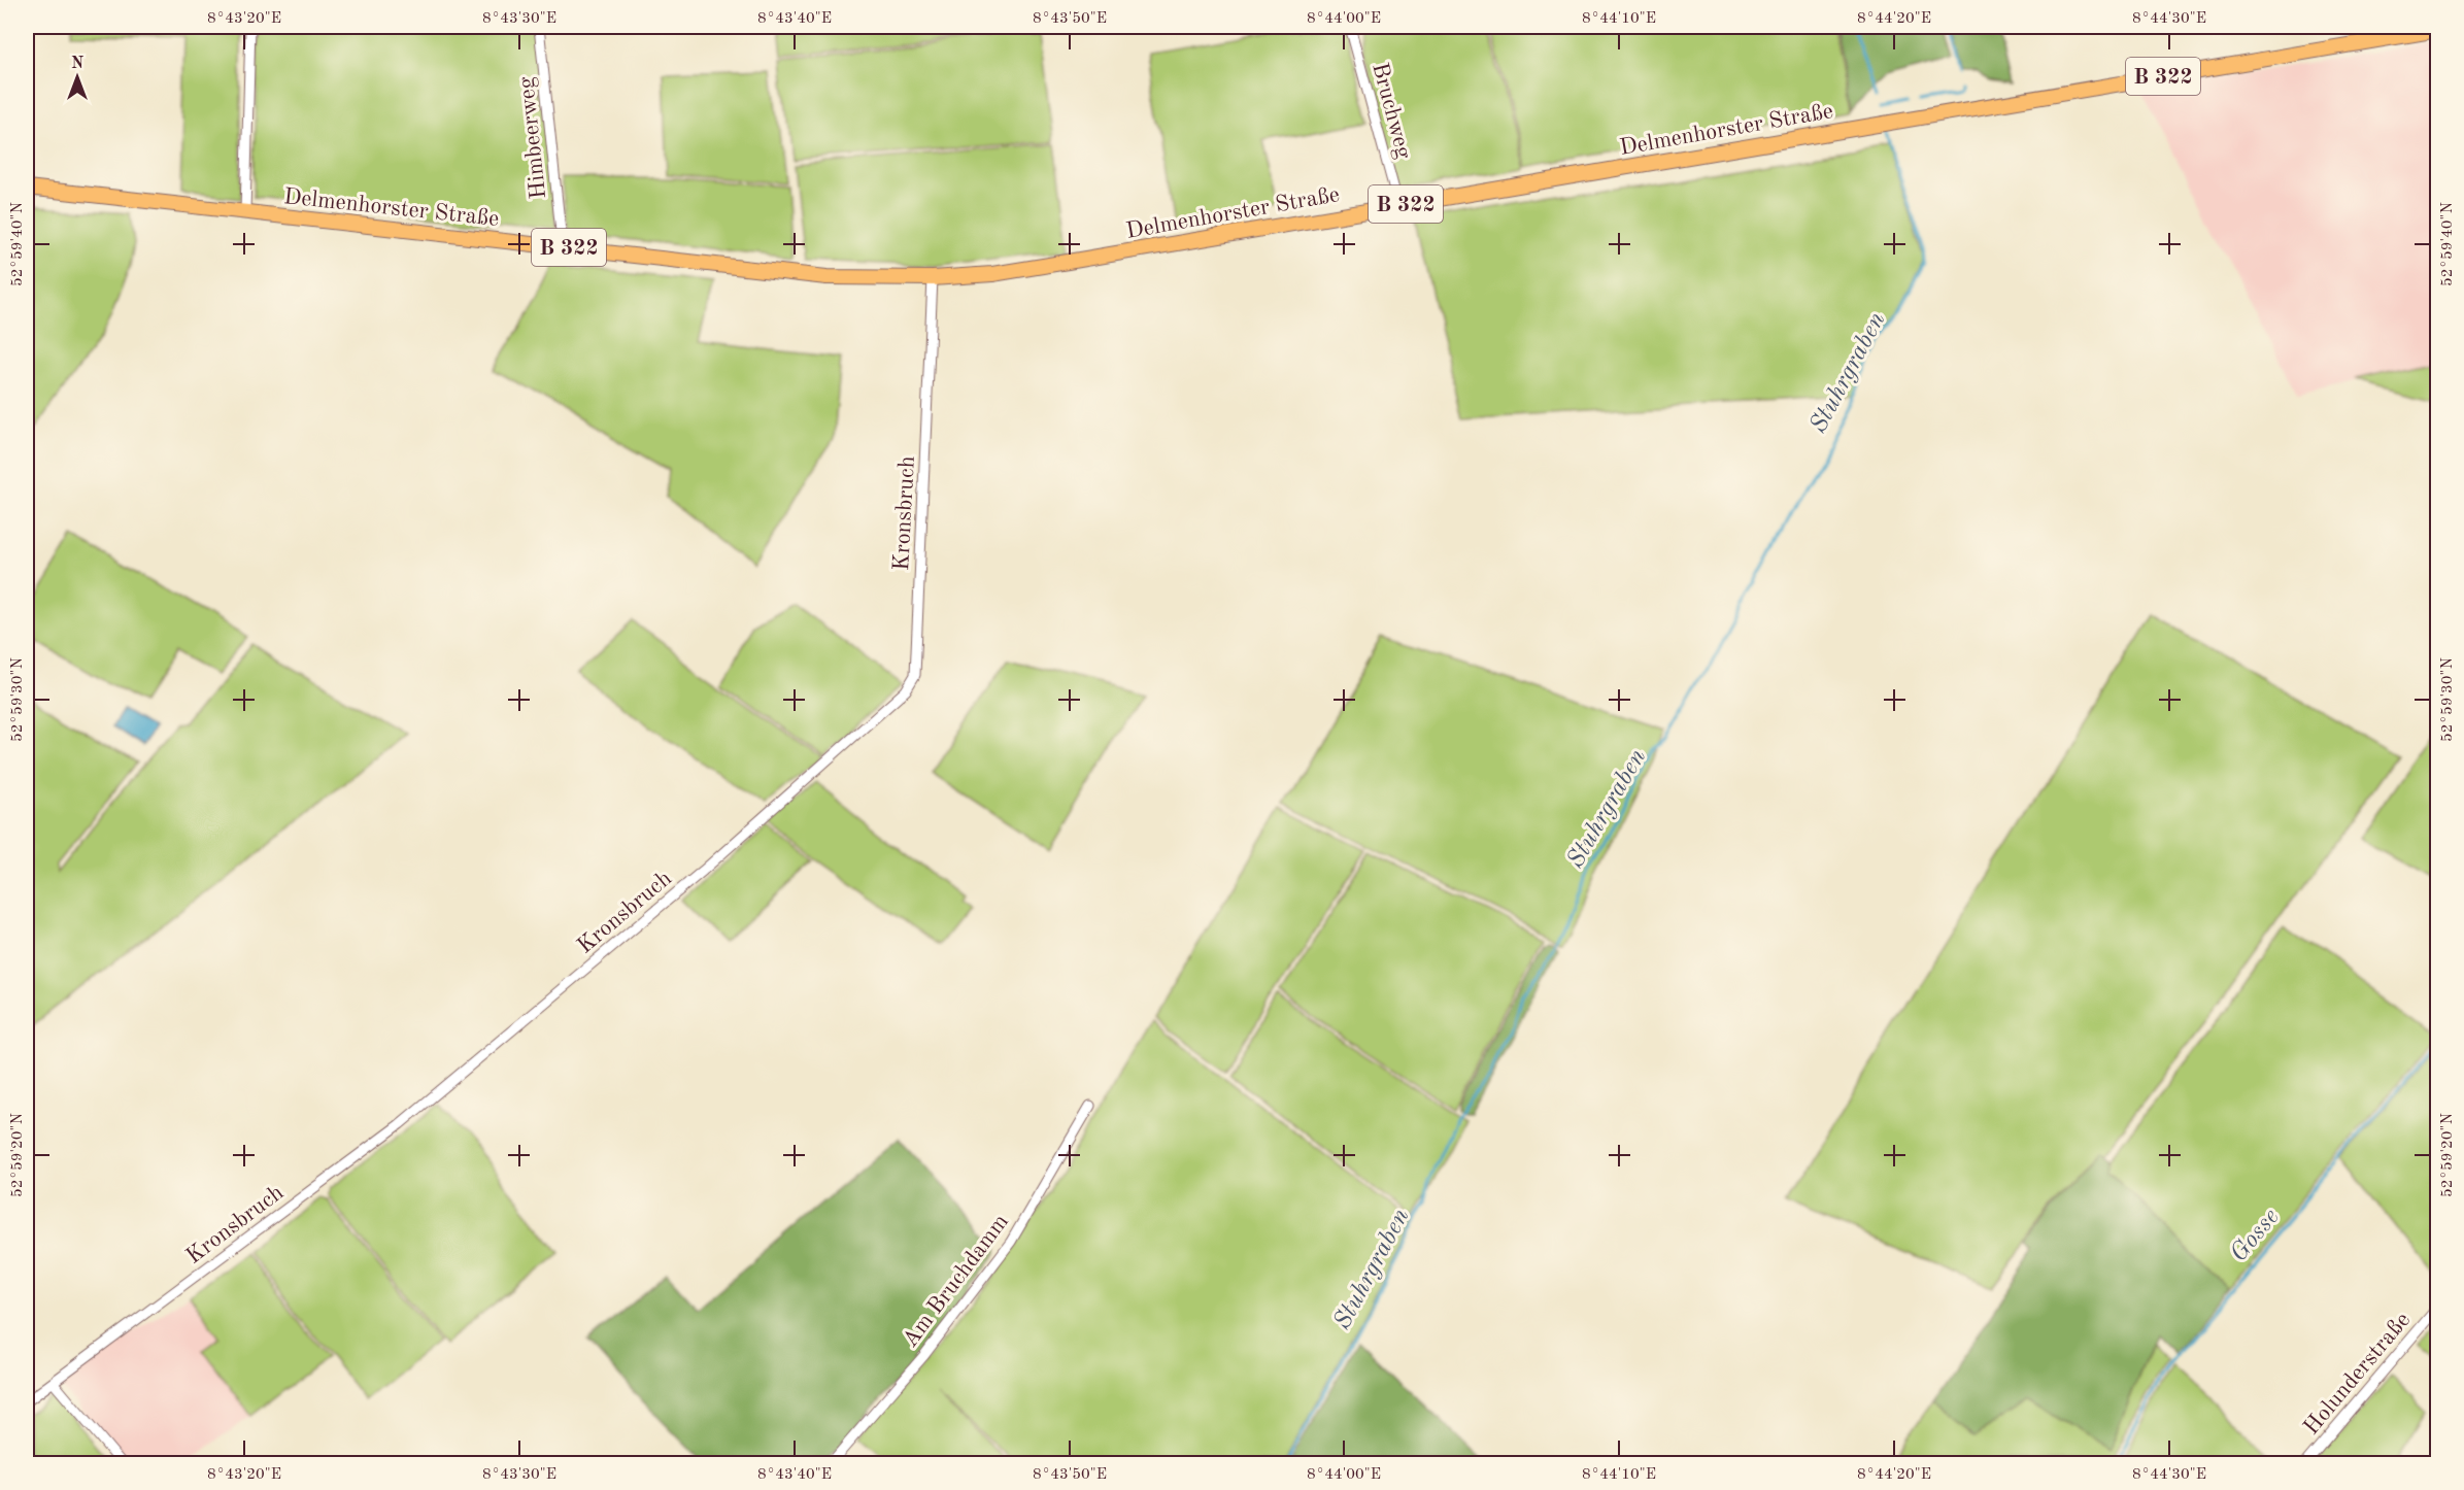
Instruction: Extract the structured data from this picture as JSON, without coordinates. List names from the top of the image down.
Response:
{
  "streets": {
    "main road": ["B 322", "Delmenhorster Straße"],
    "street": [
      "Bruchweg",
      "Himbeerweg",
      "Kronsbruch",
      "Am Bruchdamm",
      "Holunderstraße"
    ]
  },
  "crossings": [
    ["Bruchweg", "Delmenhorster Straße"],
    ["Delmenhorster Straße", "Himbeerweg"],
    ["Delmenhorster Straße", "Kronsbruch"]
  ],
  "water": ["Stuhrgraben", "Gosse"],
  "north": "top",
  "coordinates": [
    "8°43'20\"E",
    "8°43'30\"E",
    "8°43'40\"E",
    "8°43'50\"E",
    "8°44'00\"E",
    "8°44'10\"E",
    "8°44'20\"E",
    "8°44'30\"E",
    "52°59'40\"N",
    "52°59'30\"N",
    "52°59'20\"N"
  ]
}
